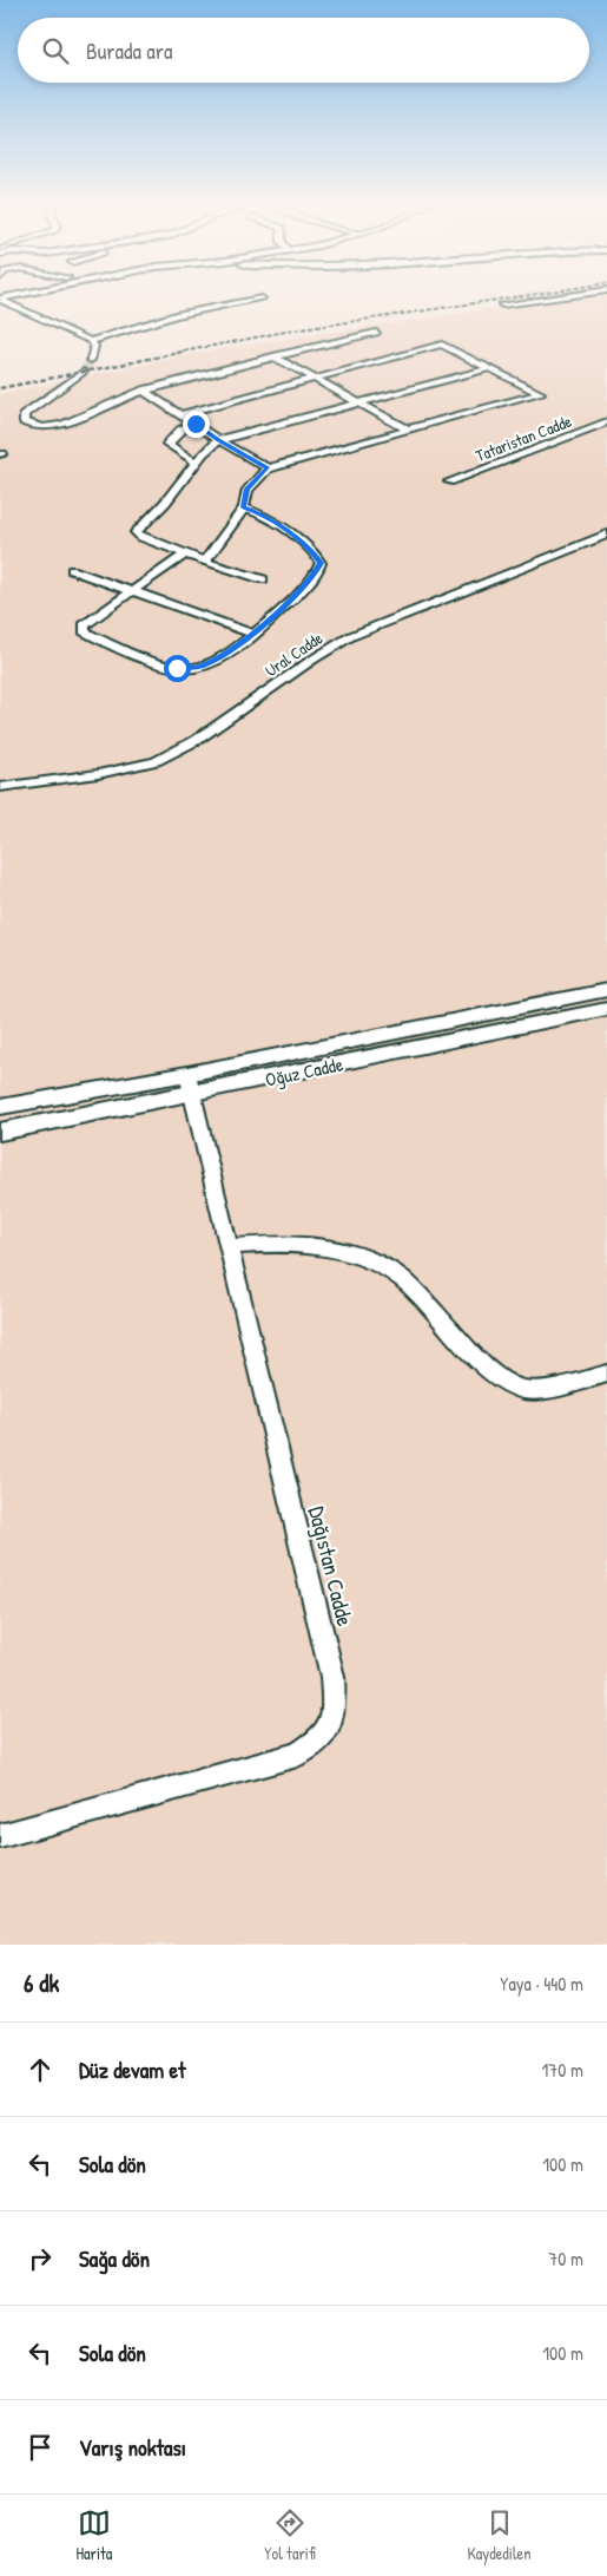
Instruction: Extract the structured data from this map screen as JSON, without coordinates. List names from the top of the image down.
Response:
{
  "streets": {
    "street": [
      "Tataristan Cadde",
      "Ural Cadde",
      "Oğuz Cadde",
      "Dağıstan Cadde"
    ]
  },
  "crossings": [
    ["Oğuz Cadde", "Dağıstan Cadde"]
  ],
  "page": {
    "search": "Burada ara",
    "heading": ["6 dk", "Yaya · 440 m"],
    "list": [
      ["Düz devam et", "170 m"],
      ["Sola dön", "100 m"],
      ["Sağa dön", "70 m"],
      ["Sola dön", "100 m"],
      "Varış noktası"
    ],
    "nav": ["Harita", "Yol tarifi", "Kaydedilen"]
  }
}
